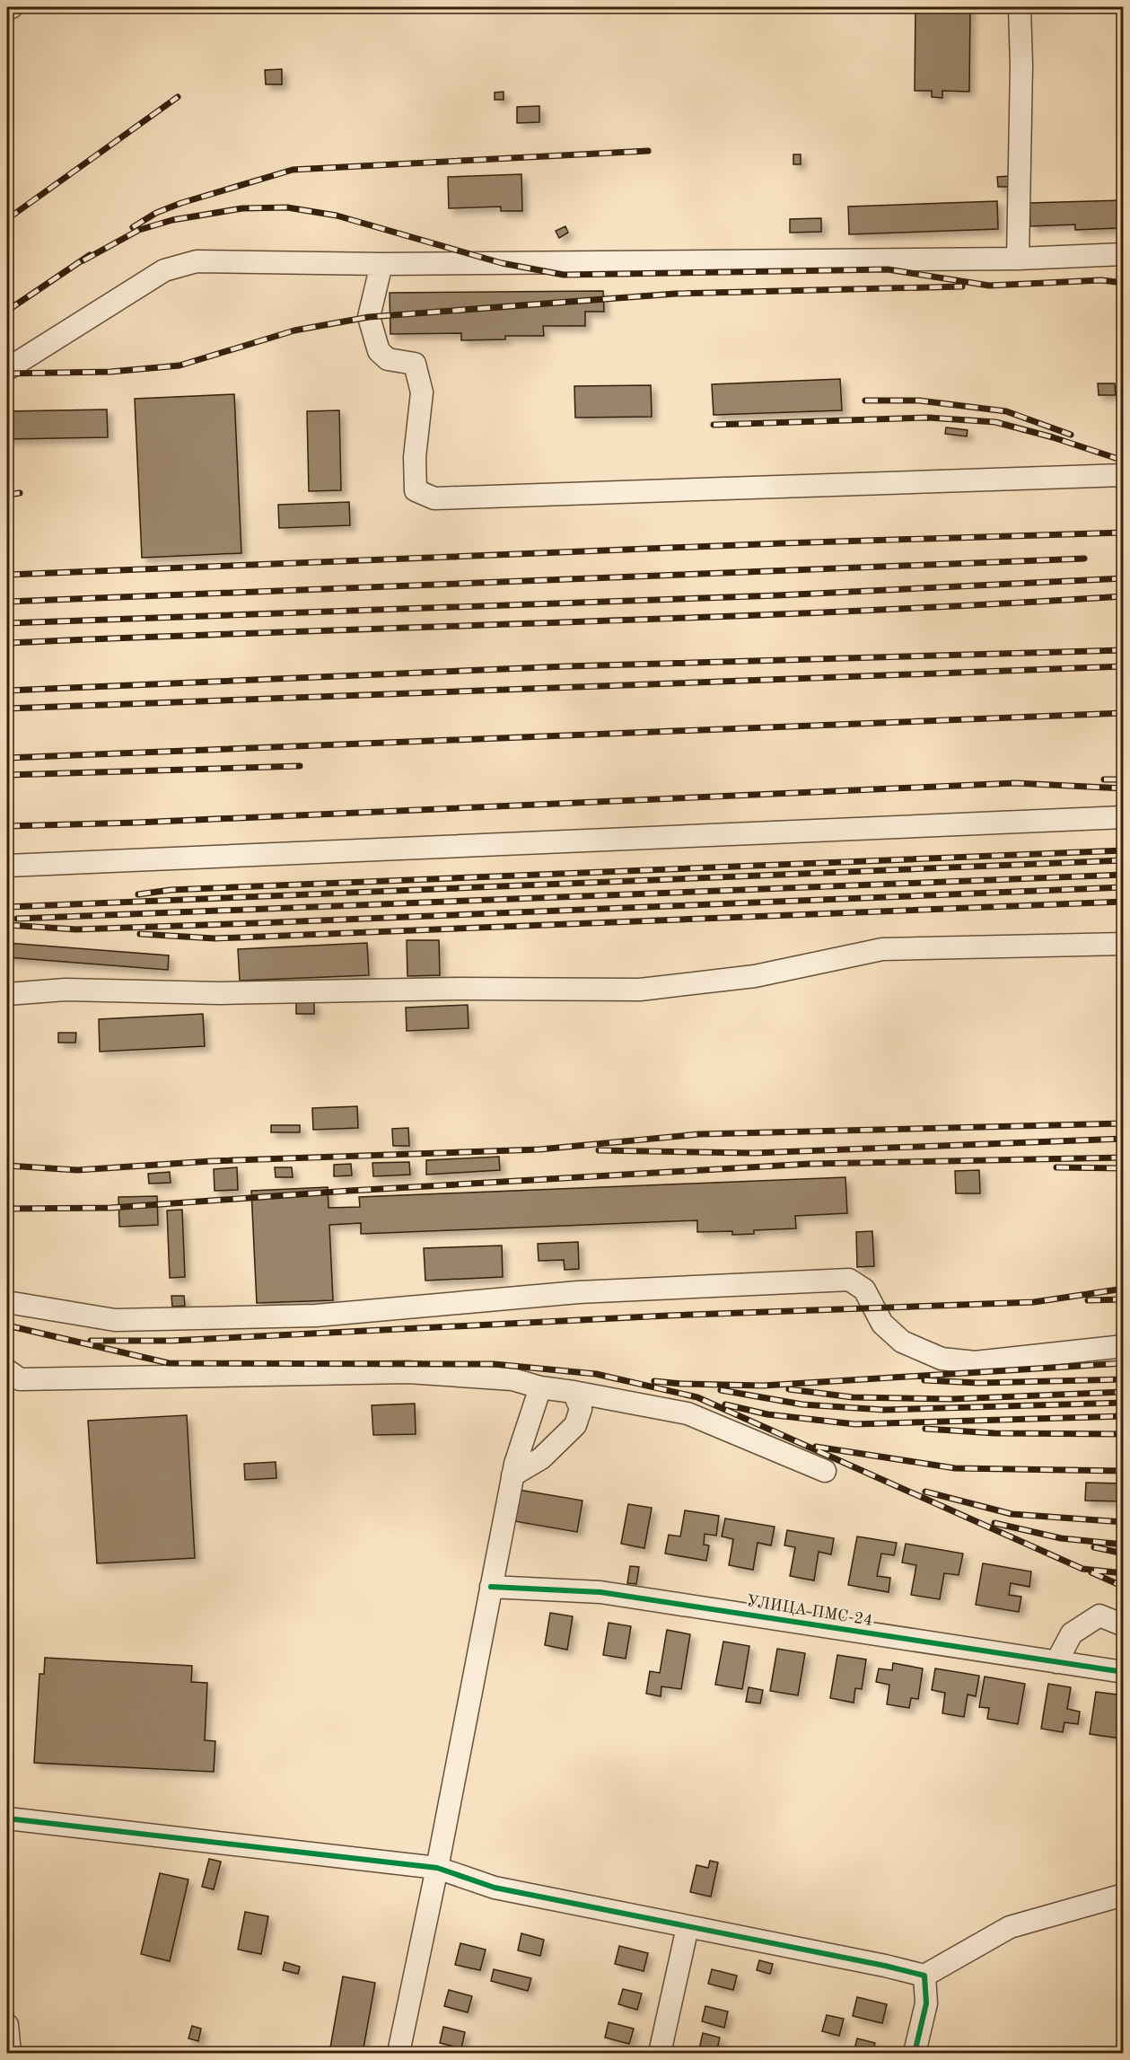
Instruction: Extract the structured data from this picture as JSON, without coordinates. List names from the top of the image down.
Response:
{
  "streets": {
    "street": ["УЛИЦА ПМС-24"]
  }
}
